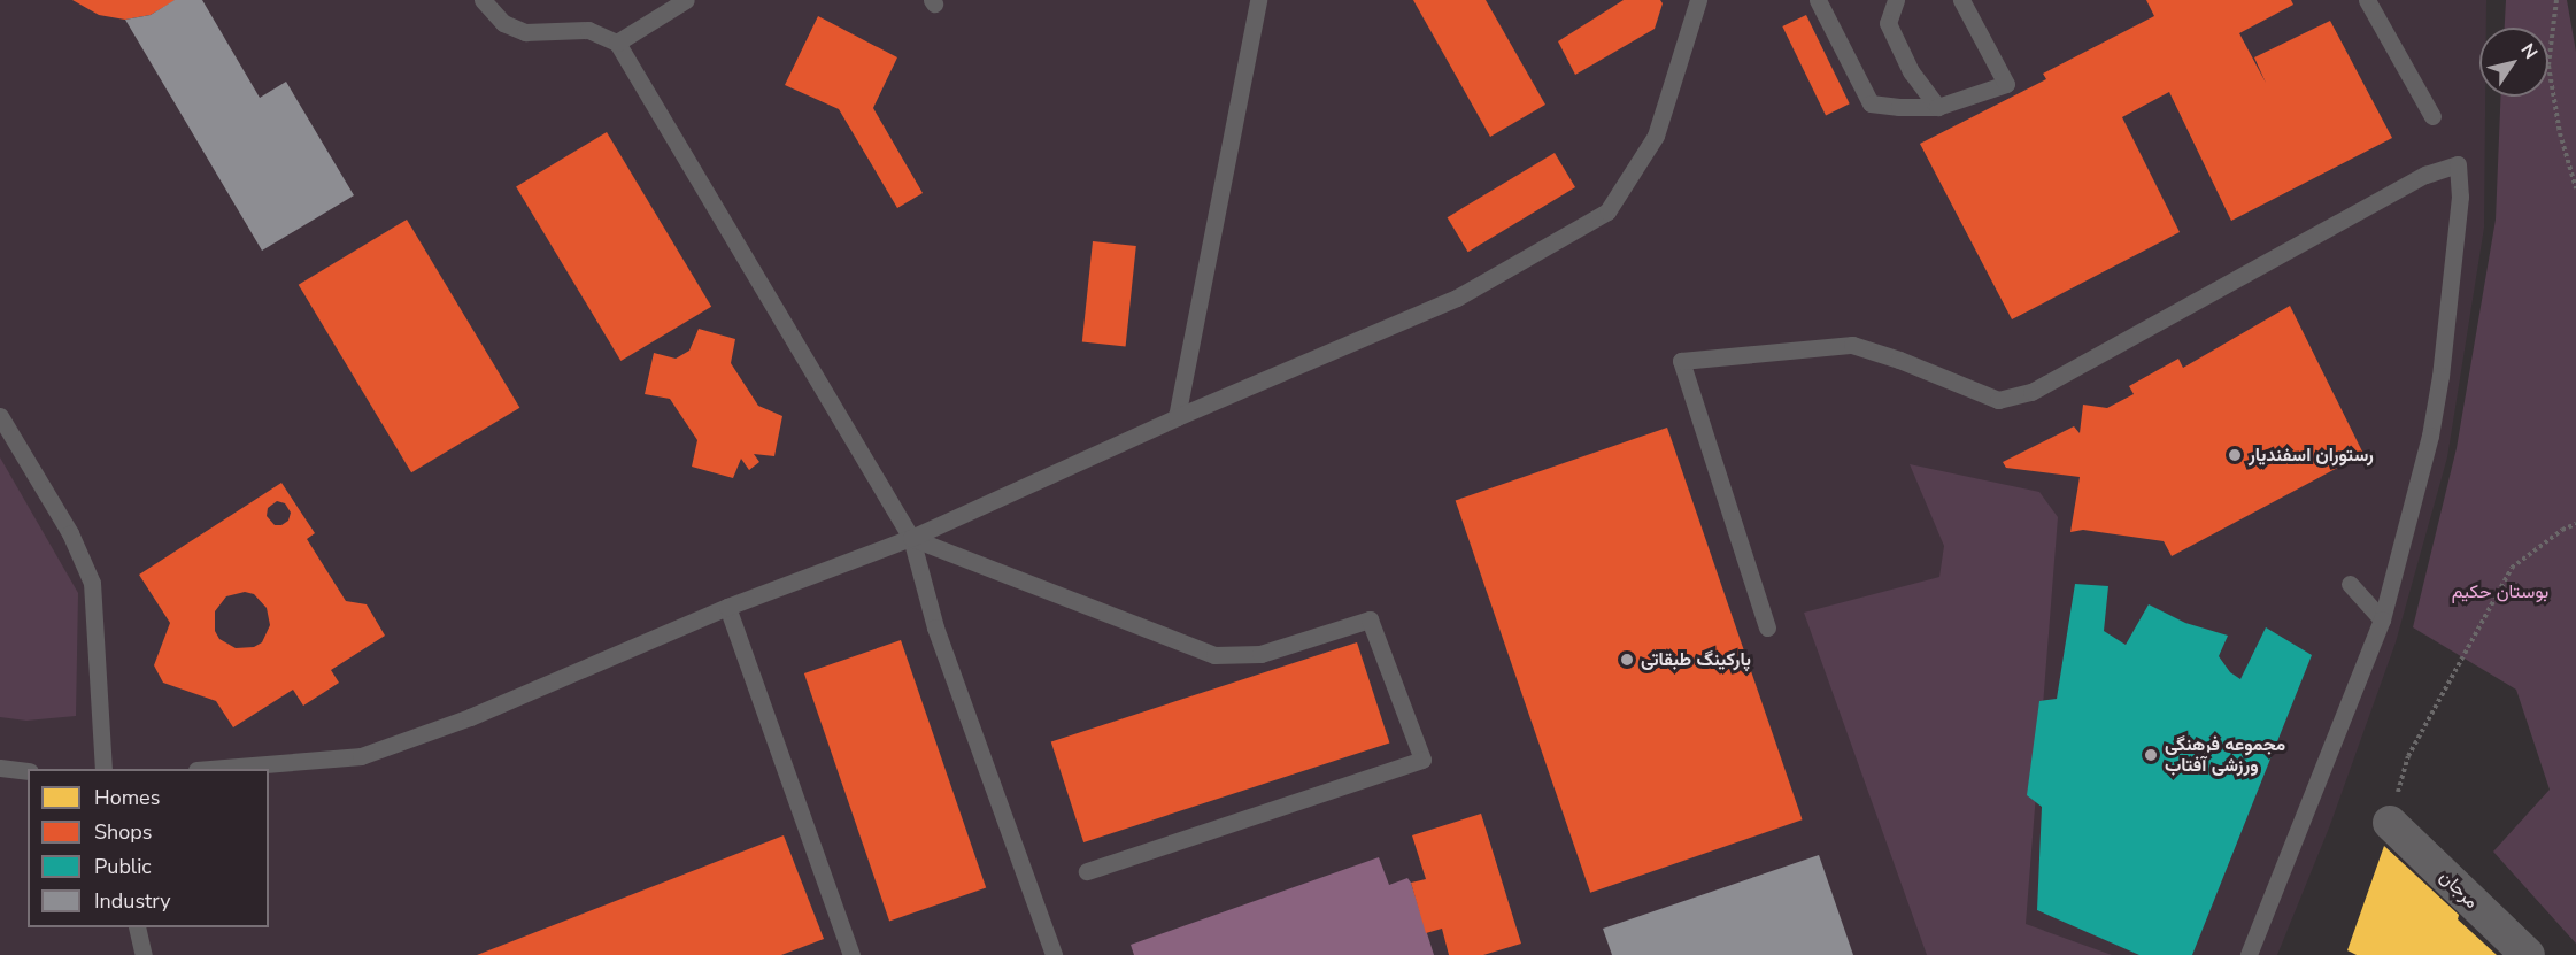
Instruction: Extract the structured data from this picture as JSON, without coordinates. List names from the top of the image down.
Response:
{
  "streets": {
    "street": ["مرجان"]
  },
  "parks": ["بوستان حکیم"],
  "places": ["رستوران اسفندیار", "پارکینگ طبقاتی", "مجموعه فرهنگی ورزشی آفتاب"],
  "legend": [
    "Homes",
    "Shops",
    "Public",
    "Industry"
  ],
  "north": "top right"
}
